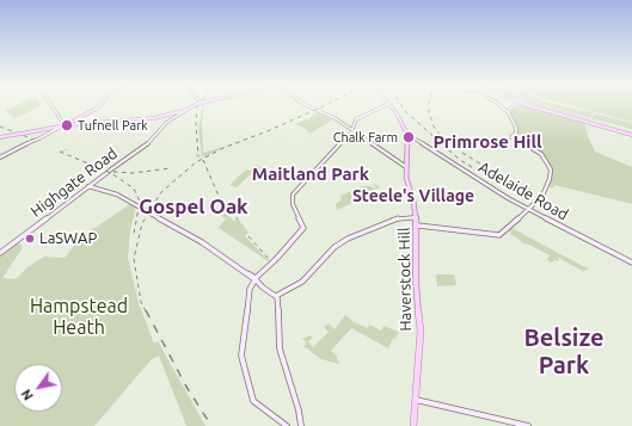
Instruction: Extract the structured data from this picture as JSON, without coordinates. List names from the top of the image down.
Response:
{
  "streets": {
    "main road": ["Haverstock Hill"],
    "street": ["Highgate Road", "Adelaide Road"]
  },
  "crossings": [
    ["Adelaide Road", "Haverstock Hill"]
  ],
  "districts": [
    "Primrose Hill",
    "Maitland Park",
    "Steele's Village",
    "Gospel Oak",
    "Belsize Park"
  ],
  "parks": ["Hampstead Heath"],
  "places": ["Tufnell Park", "Chalk Farm", "LaSWAP"],
  "north": "bottom left"
}
